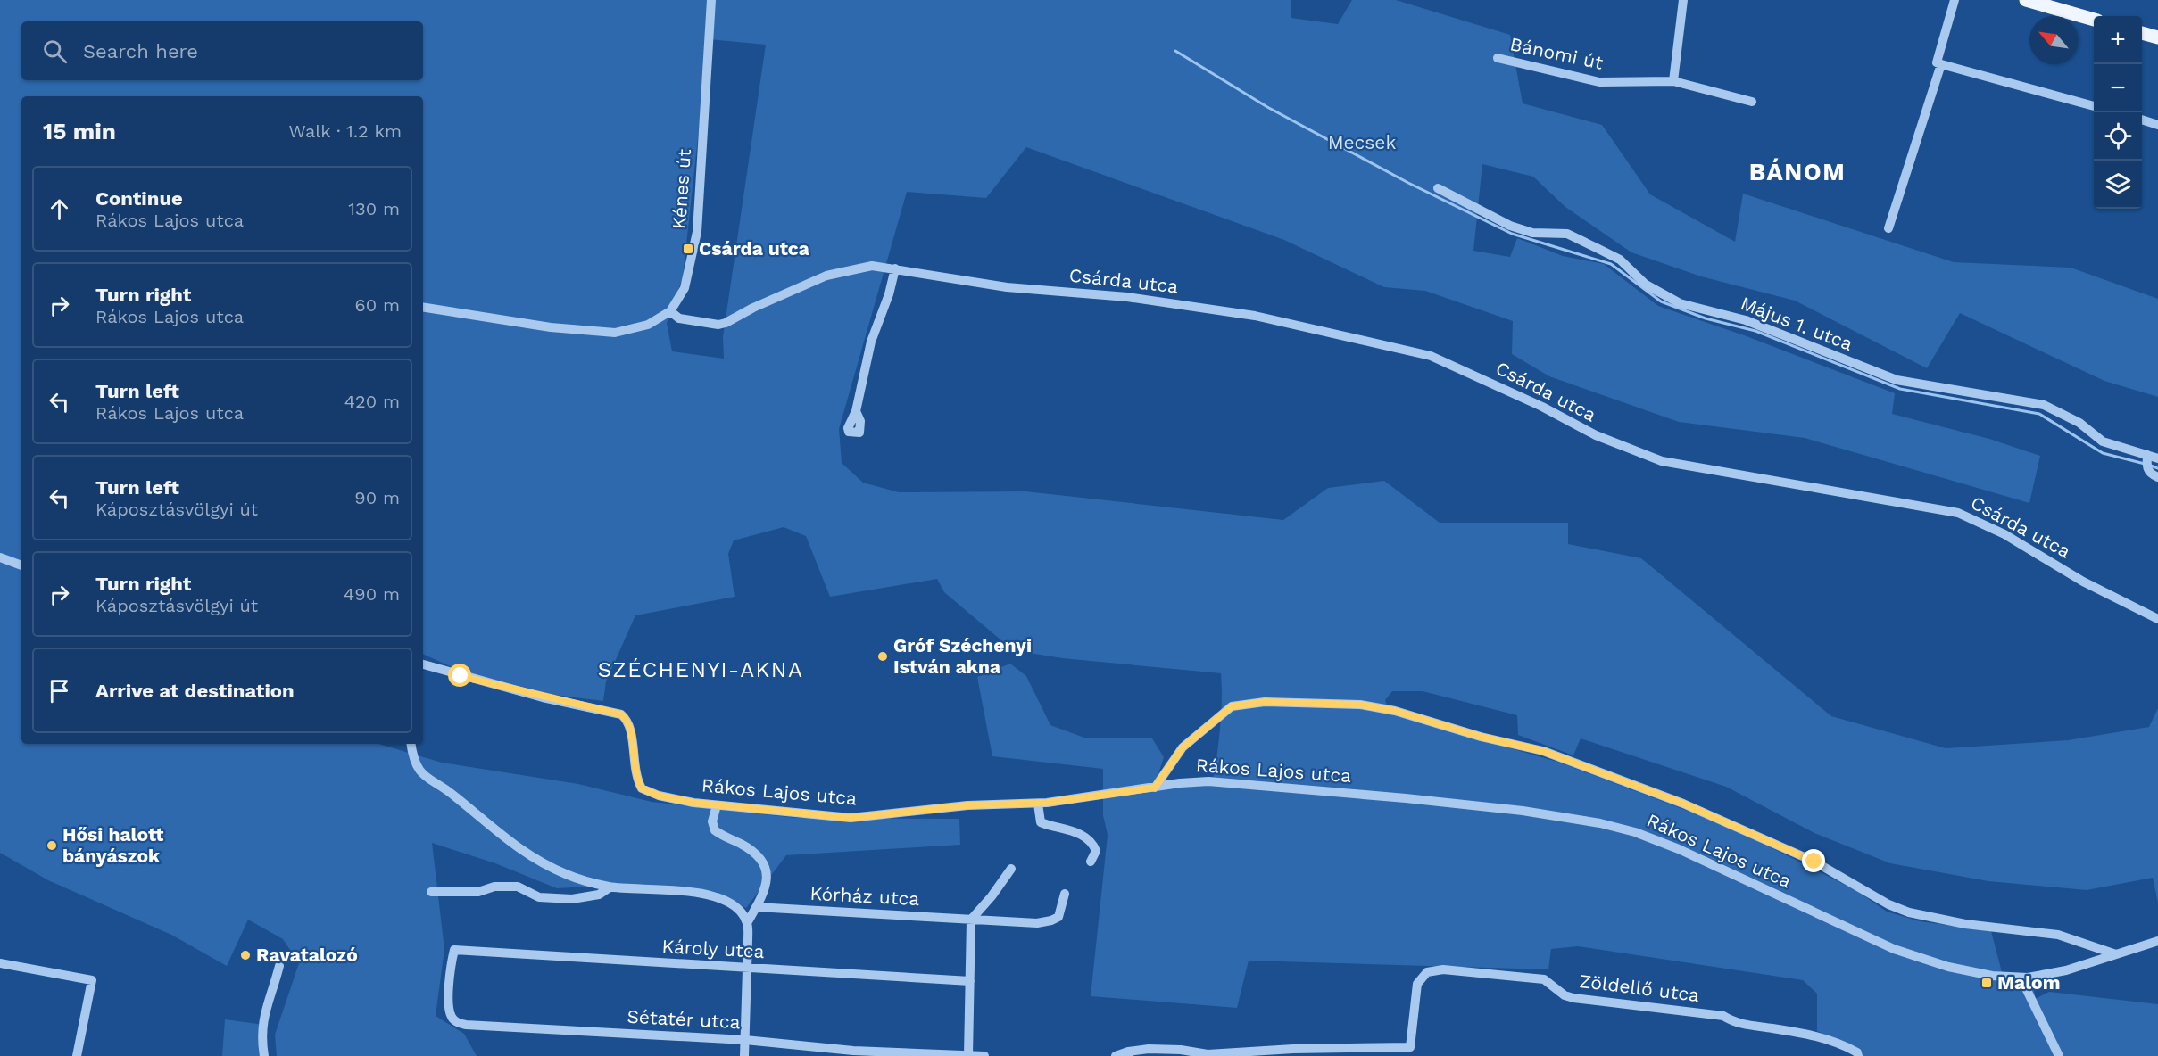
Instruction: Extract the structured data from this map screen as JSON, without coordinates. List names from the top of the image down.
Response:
{
  "streets": {
    "street": [
      "Bánomi út",
      "Kénes út",
      "Csárda utca",
      "Május 1. utca",
      "Rákos Lajos utca",
      "Kórház utca",
      "Károly utca",
      "Zöldellő utca",
      "Sétatér utca"
    ]
  },
  "crossings": [
    ["Kénes út", "Csárda utca"],
    ["Károly utca", "Sétatér utca"]
  ],
  "districts": ["BÁNOM", "SZÉCHENYI-AKNA"],
  "parks": ["Mecsek"],
  "places": {
    "transit": ["Csárda utca", "Malom"],
    "other": ["Gróf Széchenyi István akna", "Hősi halott bányászok", "Ravatalozó"]
  },
  "north": "top left",
  "page": {
    "map_buttons": ["+", "−"],
    "search": "Search here",
    "heading": ["15 min", "Walk · 1.2 km"],
    "list": [
      ["Continue", "Rákos Lajos utca", "130 m"],
      ["Turn right", "Rákos Lajos utca", "60 m"],
      ["Turn left", "Rákos Lajos utca", "420 m"],
      ["Turn left", "Káposztásvölgyi út", "90 m"],
      ["Turn right", "Káposztásvölgyi út", "490 m"],
      "Arrive at destination"
    ]
  }
}
